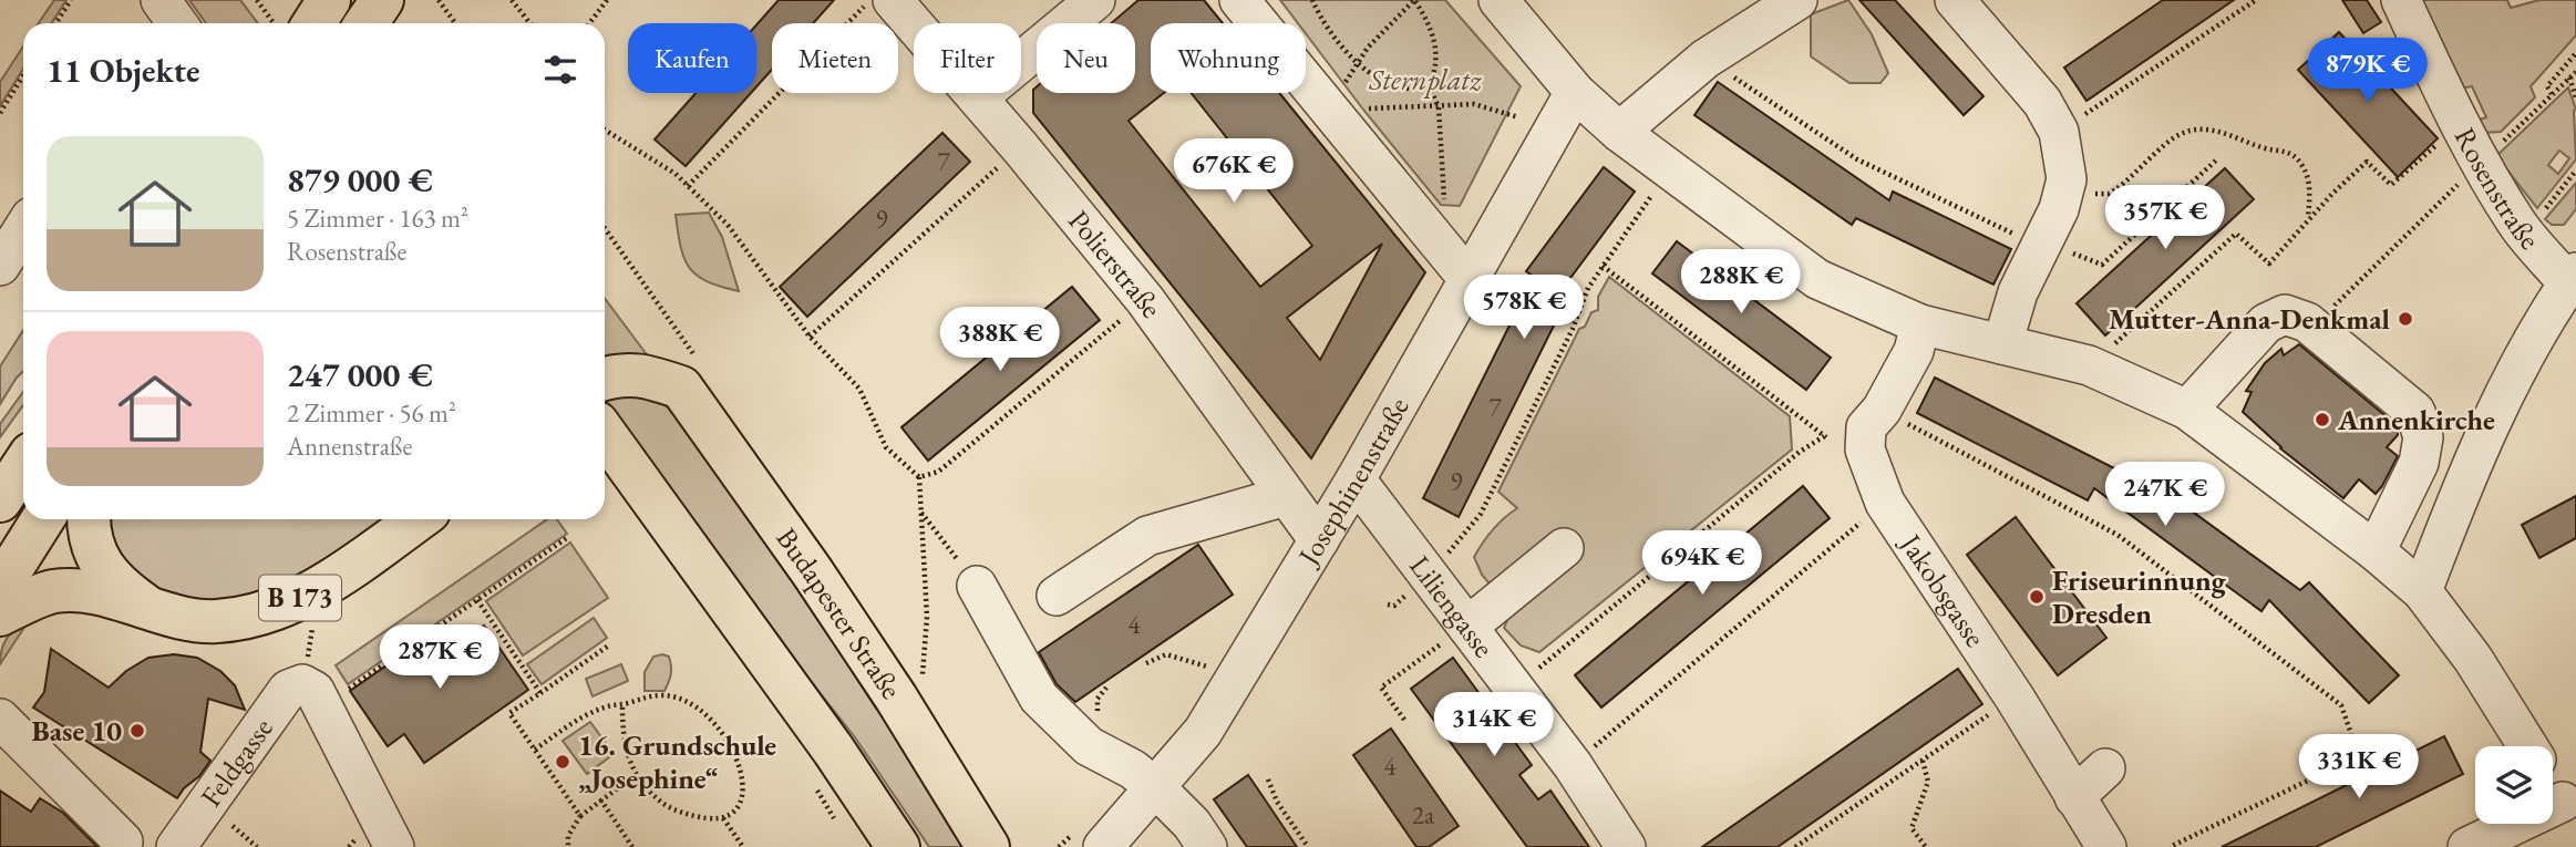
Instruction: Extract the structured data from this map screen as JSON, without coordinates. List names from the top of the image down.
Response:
{
  "streets": {
    "main road": ["B 173", "Budapester Straße"],
    "street": [
      "Rosenstraße",
      "Polierstraße",
      "Josephinenstraße",
      "Jakobsgasse",
      "Liliengasse",
      "Feldgasse"
    ]
  },
  "crossings": [
    ["Polierstraße", "Josephinenstraße"],
    ["Josephinenstraße", "Liliengasse"]
  ],
  "parks": ["Sternplatz"],
  "places": [
    "Mutter-Anna-Denkmal",
    "Annenkirche",
    "Friseurinnung Dresden",
    "Base 10",
    "16. Grundschule „Josephine“"
  ],
  "house_numbers": [
    "7",
    "9",
    "7",
    "9",
    "4",
    "4",
    "2a"
  ],
  "page": {
    "chip": [
      "Kaufen",
      "Mieten",
      "Filter",
      "Neu",
      "Wohnung"
    ],
    "heading": "11 Objekte",
    "price": [
      "879K €",
      "676K €",
      "357K €",
      "288K €",
      "578K €",
      "388K €",
      "247K €",
      "694K €",
      "287K €",
      "314K €",
      "331K €"
    ],
    "list": [
      {
        "name": "879 000 €",
        "note": "5 Zimmer · 163 m² · Rosenstraße"
      },
      {
        "name": "247 000 €",
        "note": "2 Zimmer · 56 m² · Annenstraße"
      }
    ]
  }
}
